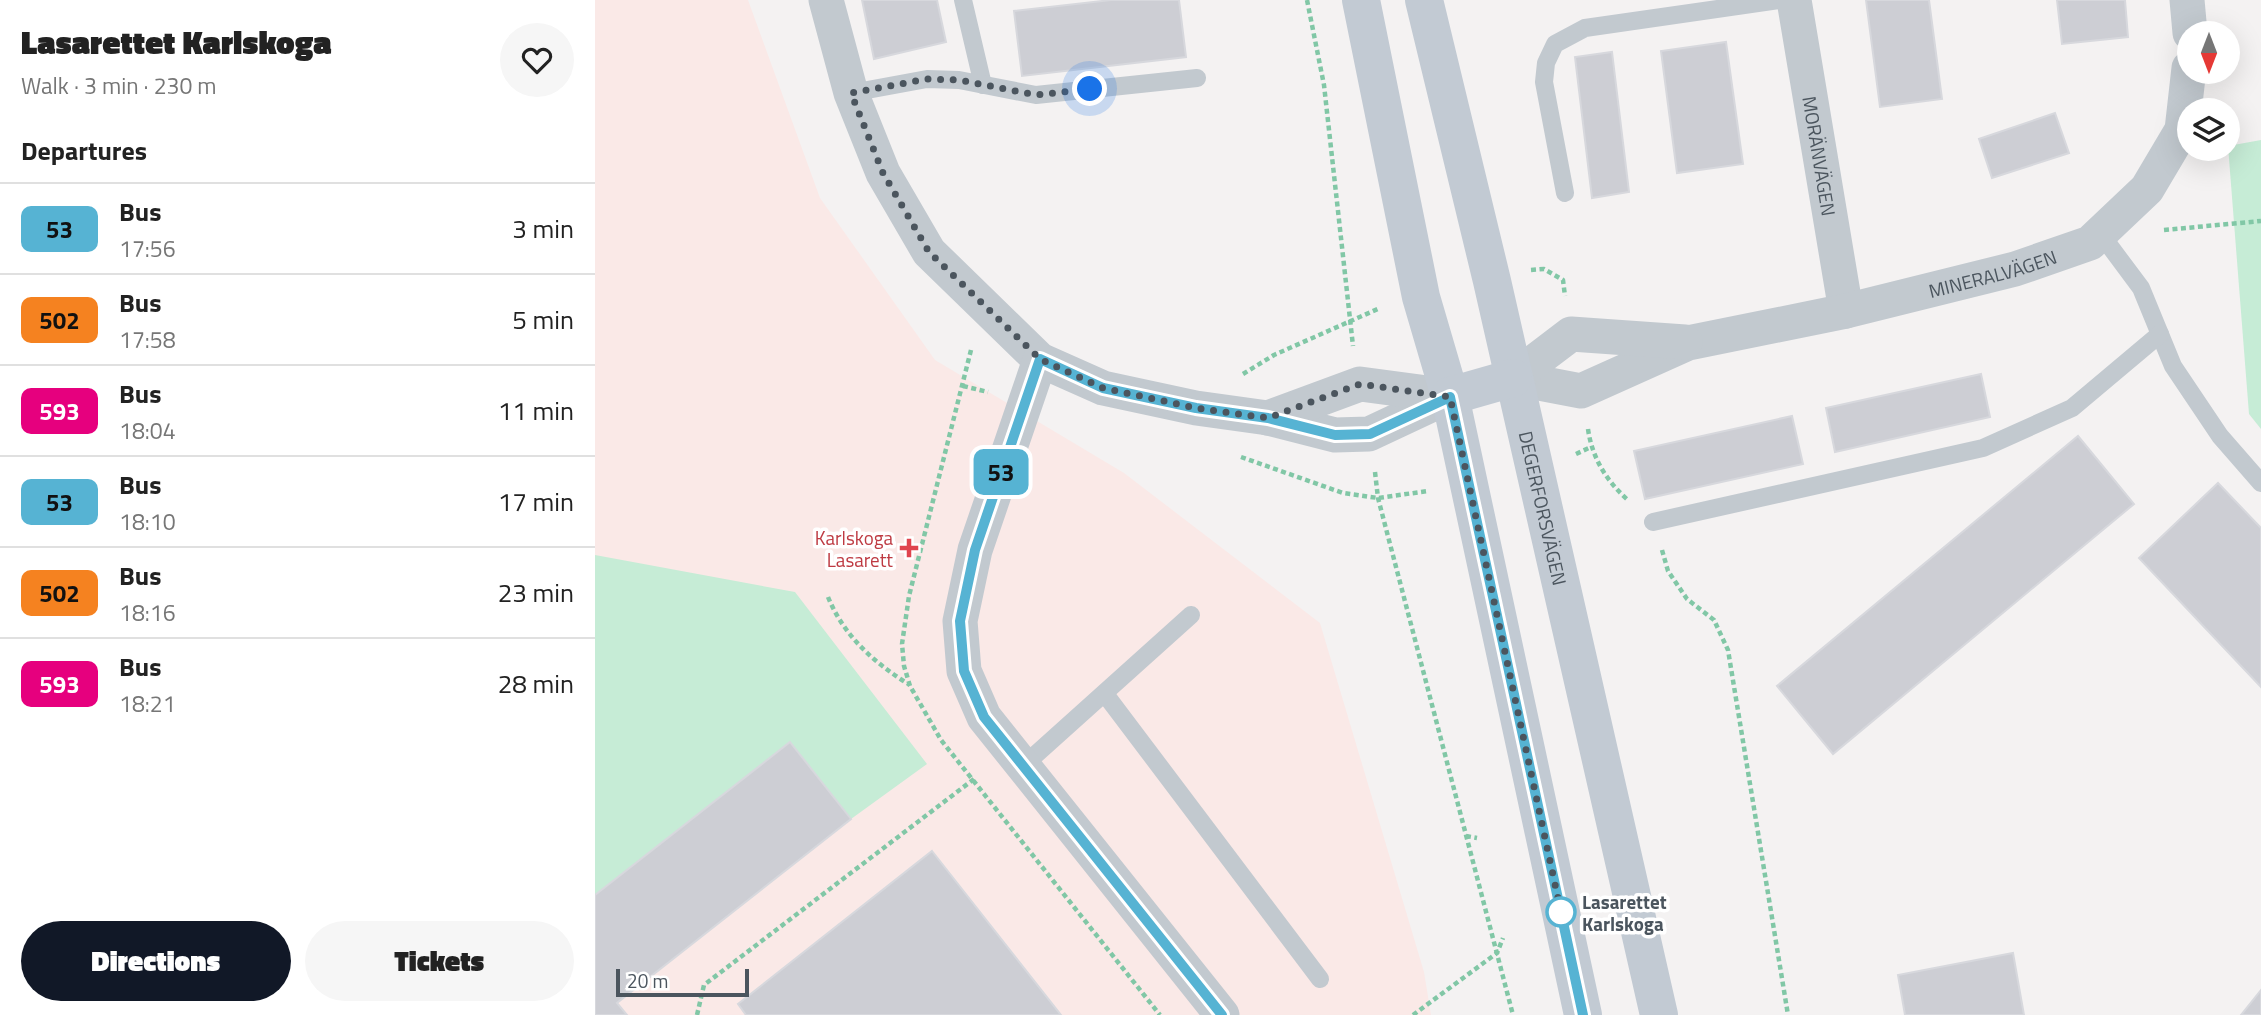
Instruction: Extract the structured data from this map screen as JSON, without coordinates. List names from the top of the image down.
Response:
{
  "streets": {
    "main road": ["DEGERFORSVÄGEN"],
    "street": ["MORÄNVÄGEN", "MINERALVÄGEN"]
  },
  "crossings": [
    ["MORÄNVÄGEN", "MINERALVÄGEN"],
    ["MINERALVÄGEN", "DEGERFORSVÄGEN"]
  ],
  "places": {
    "health": ["Karlskoga Lasarett"],
    "other": ["Lasarettet Karlskoga"]
  },
  "lines": ["bus line 53"],
  "scale_bar": "20 m",
  "north": "bottom",
  "page": {
    "heading": [
      ["Lasarettet Karlskoga", "Walk · 3 min · 230 m"],
      "Departures"
    ],
    "on_map": "53",
    "list": [
      {
        "mark": "53",
        "name": "Bus",
        "note": "17:56",
        "value": "3 min"
      },
      {
        "mark": "502",
        "name": "Bus",
        "note": "17:58",
        "value": "5 min"
      },
      {
        "mark": "593",
        "name": "Bus",
        "note": "18:04",
        "value": "11 min"
      },
      {
        "mark": "53",
        "name": "Bus",
        "note": "18:10",
        "value": "17 min"
      },
      {
        "mark": "502",
        "name": "Bus",
        "note": "18:16",
        "value": "23 min"
      },
      {
        "mark": "593",
        "name": "Bus",
        "note": "18:21",
        "value": "28 min"
      }
    ],
    "buttons": ["Directions", "Tickets"],
    "scale": "20 m"
  }
}
